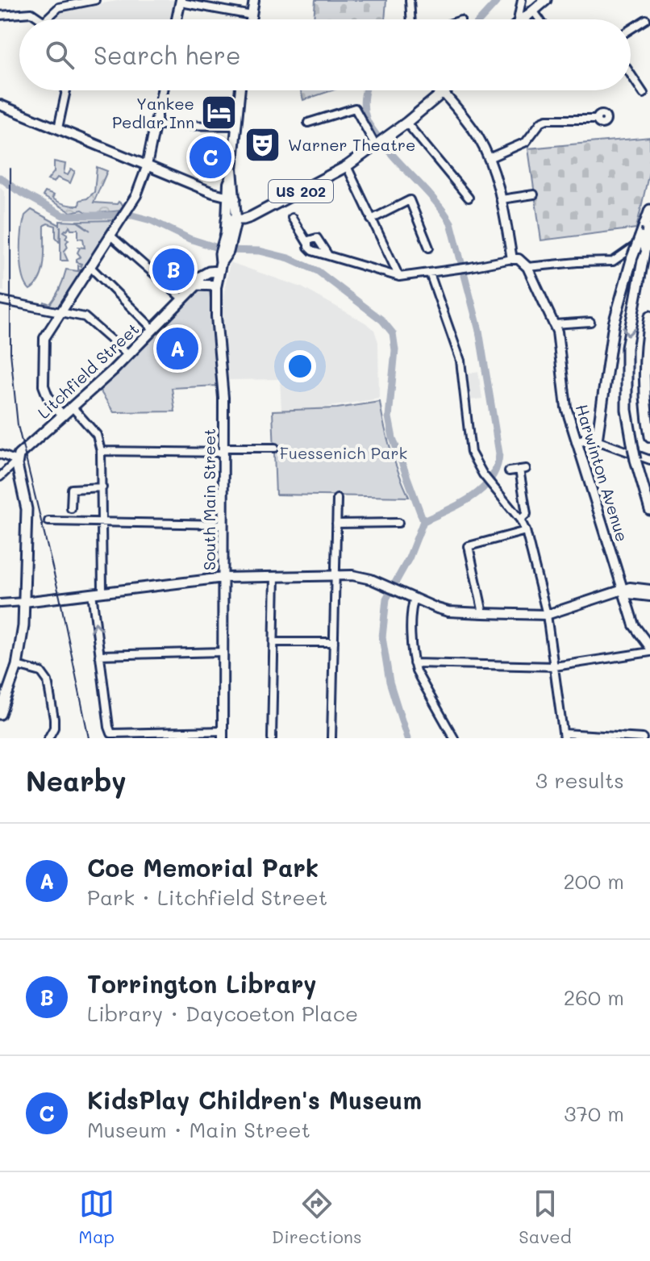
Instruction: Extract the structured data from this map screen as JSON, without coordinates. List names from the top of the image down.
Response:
{
  "streets": {
    "highway": ["US 202", "Litchfield Street", "South Main Street"],
    "main road": ["Harwinton Avenue"]
  },
  "crossings": [
    ["US 202", "South Main Street"],
    ["Litchfield Street", "South Main Street"]
  ],
  "parks": ["Fuessenich Park"],
  "places": {
    "hotel": ["Yankee Pedlar Inn"],
    "theatre": ["Warner Theatre"]
  },
  "page": {
    "search": "Search here",
    "pins": ["C", "B", "A"],
    "heading": ["Nearby", "3 results"],
    "list": [
      {
        "mark": "A",
        "name": "Coe Memorial Park",
        "note": "Park · Litchfield Street",
        "value": "200 m"
      },
      {
        "mark": "B",
        "name": "Torrington Library",
        "note": "Library · Daycoeton Place",
        "value": "260 m"
      },
      {
        "mark": "C",
        "name": "KidsPlay Children's Museum",
        "note": "Museum · Main Street",
        "value": "370 m"
      }
    ],
    "nav": ["Map", "Directions", "Saved"]
  }
}
